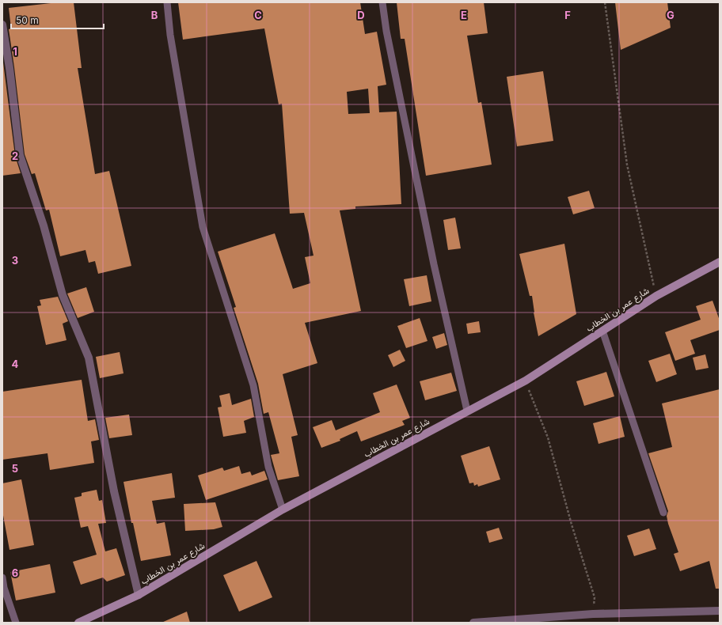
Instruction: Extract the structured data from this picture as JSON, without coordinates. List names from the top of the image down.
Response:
{
  "streets": {
    "main road": ["شارع عمر بن الخطاب"]
  },
  "scale_bar": "50 m",
  "grid": {
    "columns": [
      "B",
      "C",
      "D",
      "E",
      "F",
      "G"
    ],
    "rows": [
      "1",
      "2",
      "3",
      "4",
      "5",
      "6"
    ]
  }
}
